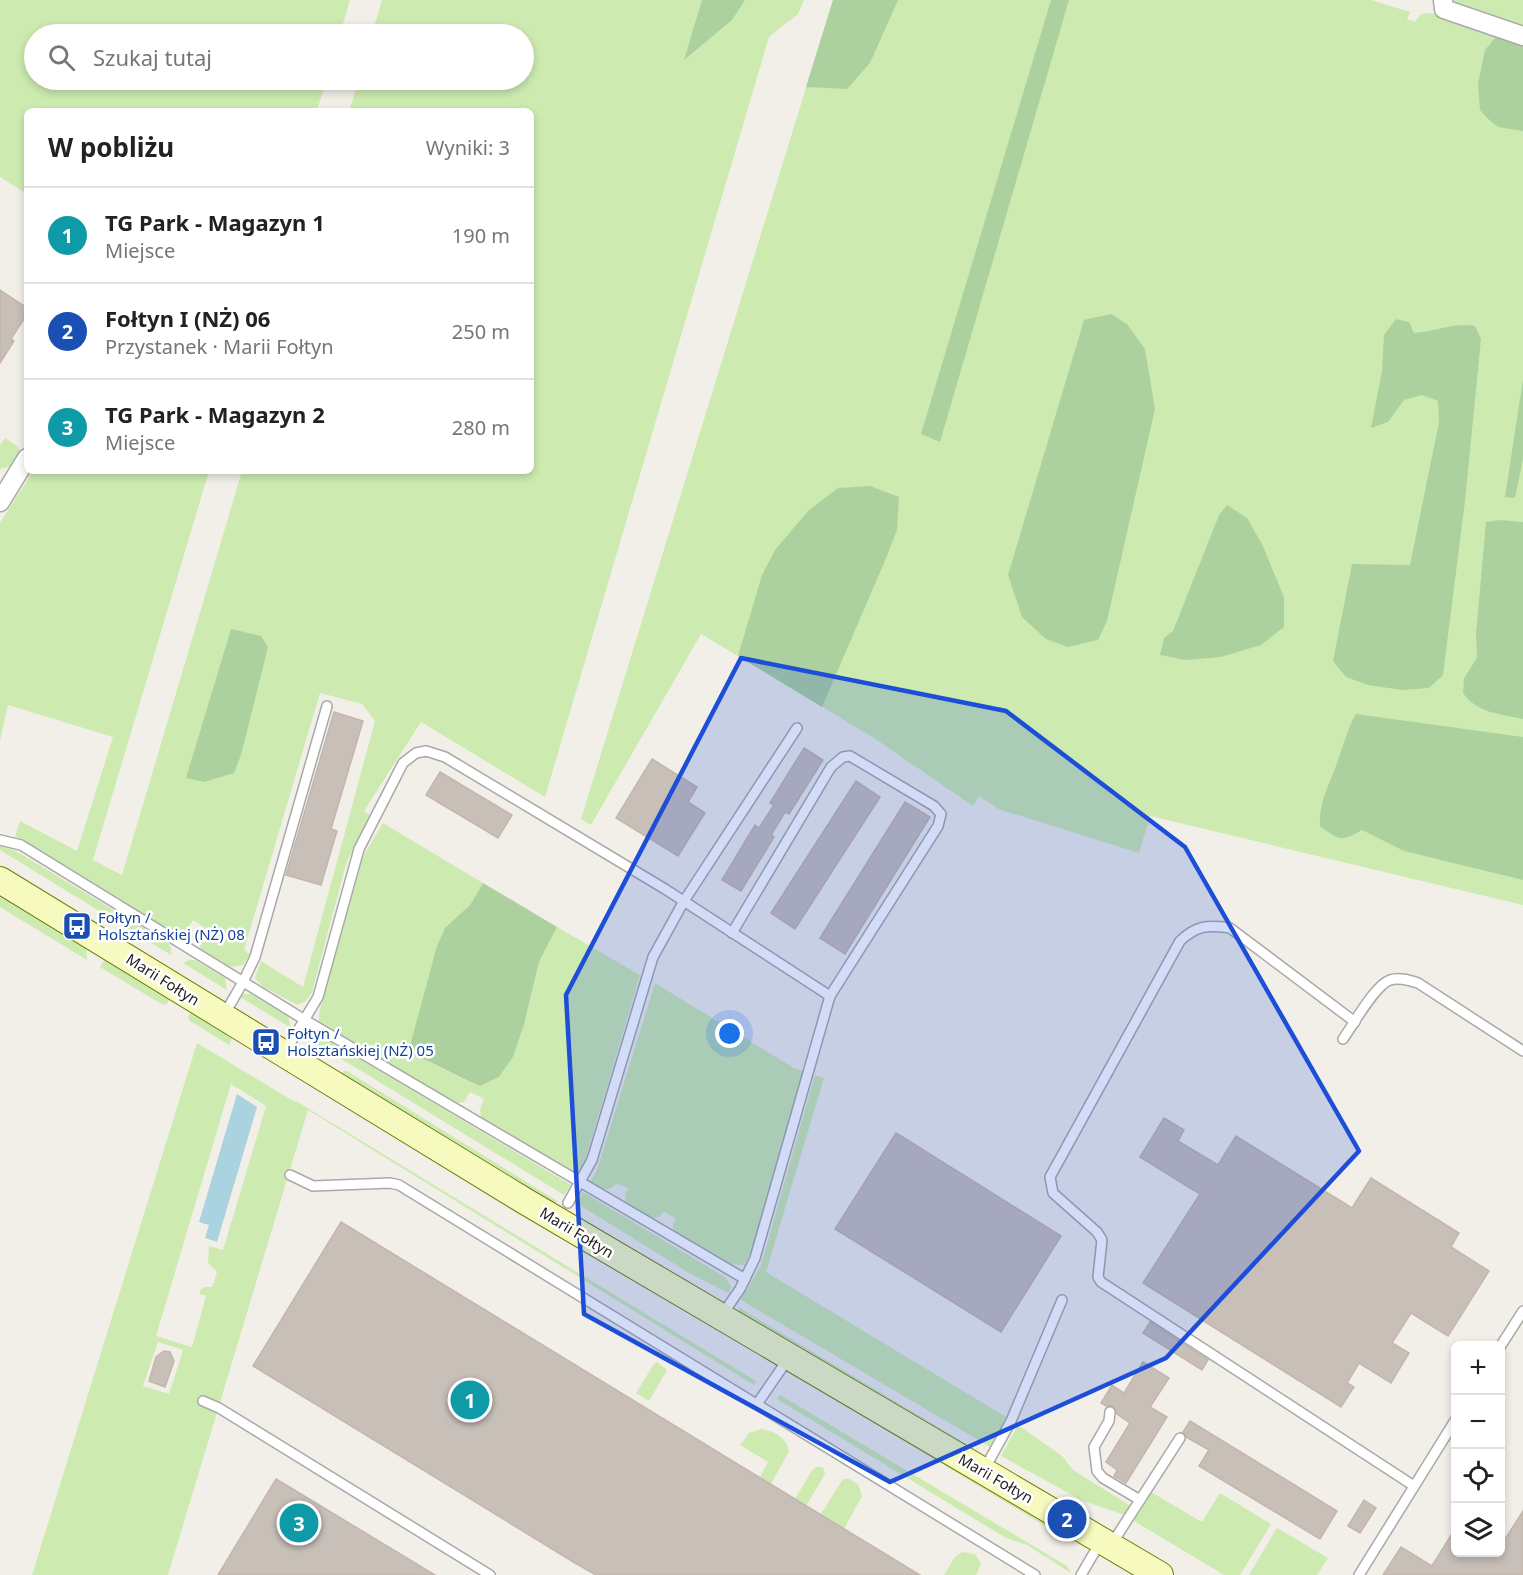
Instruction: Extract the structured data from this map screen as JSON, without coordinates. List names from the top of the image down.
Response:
{
  "streets": {
    "street": ["Marii Fołtyn"]
  },
  "places": {
    "bus stop": ["Fołtyn / Holsztańskiej (NŻ) 08", "Fołtyn / Holsztańskiej (NŻ) 05"]
  },
  "page": {
    "search": "Szukaj tutaj",
    "heading": ["W pobliżu", "Wyniki: 3"],
    "list": [
      {
        "mark": "1",
        "name": "TG Park - Magazyn 1",
        "note": "Miejsce",
        "value": "190 m"
      },
      {
        "mark": "2",
        "name": "Fołtyn I (NŻ) 06",
        "note": "Przystanek · Marii Fołtyn",
        "value": "250 m"
      },
      {
        "mark": "3",
        "name": "TG Park - Magazyn 2",
        "note": "Miejsce",
        "value": "280 m"
      }
    ],
    "map_buttons": ["+", "−"],
    "pins": ["1", "2", "3"]
  }
}
